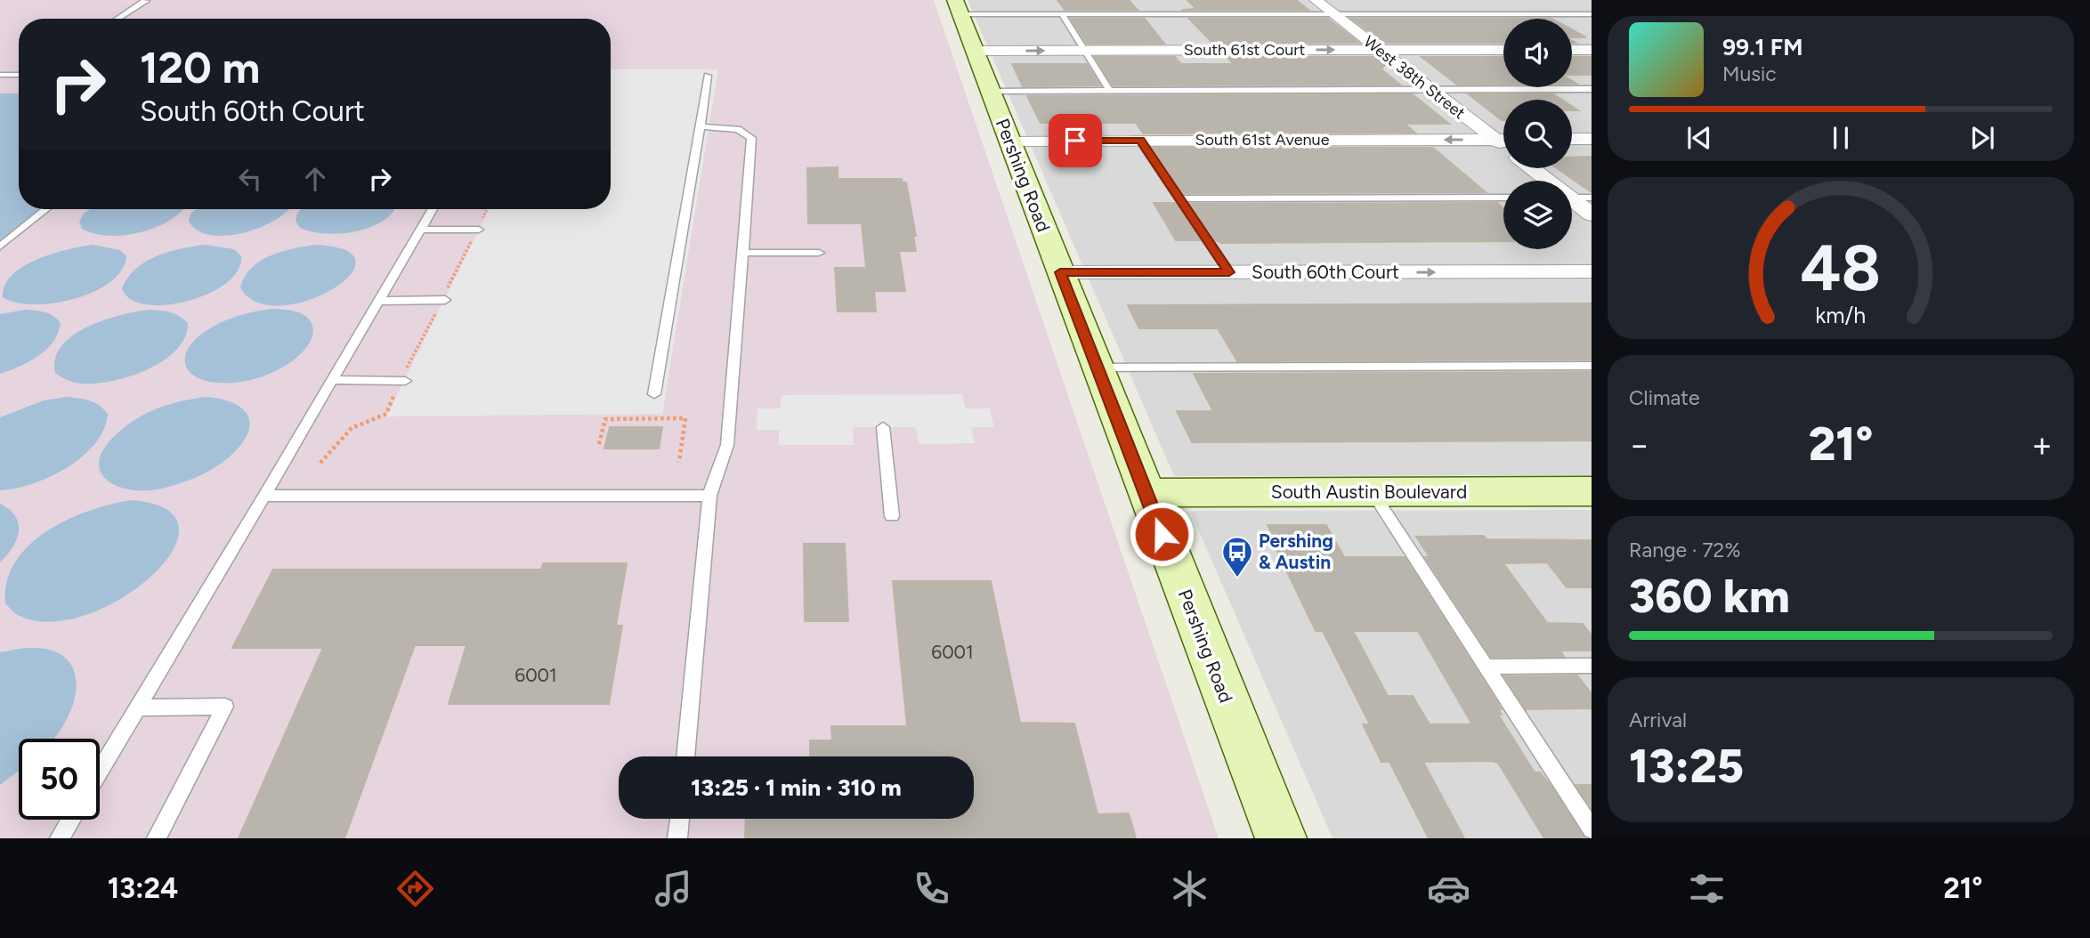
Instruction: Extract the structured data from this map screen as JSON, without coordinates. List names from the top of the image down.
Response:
{
  "streets": {
    "main road": ["Pershing Road", "South Austin Boulevard"],
    "street": [
      "South 61st Court",
      "West 38th Street",
      "South 61st Avenue",
      "South 60th Court"
    ]
  },
  "crossings": [
    ["South 61st Court", "West 38th Street"],
    ["South 61st Court", "Pershing Road"],
    ["West 38th Street", "South 61st Avenue"],
    ["South 61st Avenue", "Pershing Road"],
    ["Pershing Road", "South 60th Court"],
    ["Pershing Road", "South Austin Boulevard"]
  ],
  "one_way": ["South 61st Court", "South 61st Avenue", "South 60th Court"],
  "places": {
    "bus stop": ["Pershing & Austin"]
  },
  "house_numbers": ["6001", "6001"],
  "page": {
    "turn": ["120 m", "South 60th Court"],
    "song": ["99.1 FM", "Music"],
    "tile": [
      "Climate",
      ["Range · 72%", "360 km"],
      ["Arrival", "13:25"]
    ],
    "heat": ["−", "21°", "+"],
    "limit": "50",
    "trip": "13:25 · 1 min · 310 m",
    "tabs": ["13:24", "21°"],
    "gauge": ["48", "km/h"]
  }
}
